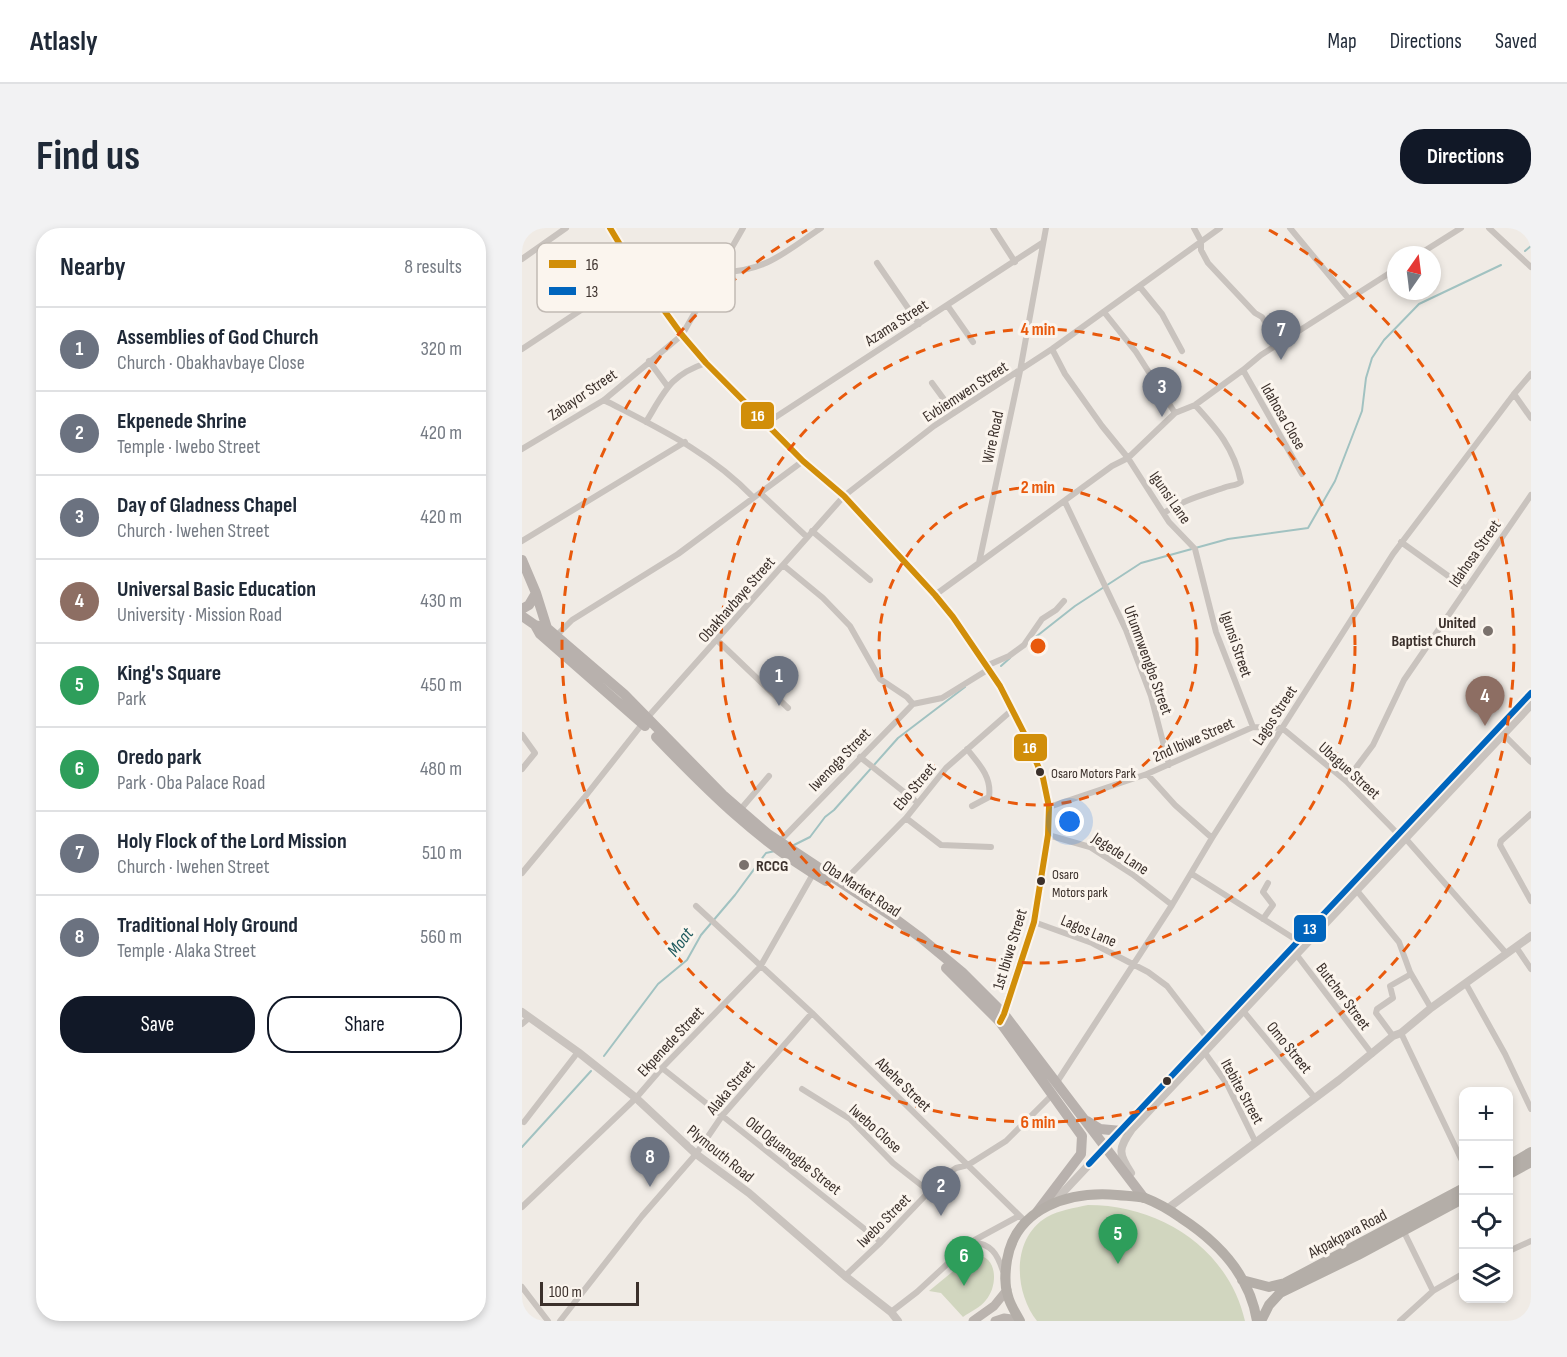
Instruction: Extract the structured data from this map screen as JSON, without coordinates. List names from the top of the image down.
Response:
{
  "streets": {
    "highway": ["Akpakpava Road"],
    "main road": ["Oba Market Road"],
    "street": [
      "Azama Street",
      "Evbiemwen Street",
      "Zabayor Street",
      "Idahosa Close",
      "Wire Road",
      "Igunsi Lane",
      "Idahosa Street",
      "Obakhavbaye Street",
      "Igunsi Street",
      "Ufunmwengbe Street",
      "Lagos Street",
      "2nd Ibiwe Street",
      "Iwenoga Street",
      "Ubague Street",
      "Ebo Street",
      "Jegede Lane",
      "Lagos Lane",
      "1st Ibiwe Street",
      "Butcher Street",
      "Ekpenede Street",
      "Omo Street",
      "Abehe Street",
      "Alaka Street",
      "Itebite Street",
      "Iwebo Close",
      "Plymouth Road",
      "Old Oguanogbe Street",
      "Iwebo Street"
    ]
  },
  "crossings": [
    ["Azama Street", "Wire Road"],
    ["Azama Street", "1st Ibiwe Street"],
    ["Evbiemwen Street", "Wire Road"],
    ["Evbiemwen Street", "Igunsi Lane"],
    ["Evbiemwen Street", "Obakhavbaye Street"],
    ["Evbiemwen Street", "1st Ibiwe Street"],
    ["Zabayor Street", "1st Ibiwe Street"],
    ["Igunsi Lane", "Igunsi Street"],
    ["Idahosa Street", "Ubague Street"],
    ["Obakhavbaye Street", "Oba Market Road"],
    ["Obakhavbaye Street", "1st Ibiwe Street"],
    ["Igunsi Street", "2nd Ibiwe Street"],
    ["Ufunmwengbe Street", "2nd Ibiwe Street"],
    ["Lagos Street", "2nd Ibiwe Street"],
    ["Lagos Street", "Ubague Street"],
    ["Lagos Street", "Jegede Lane"],
    ["Lagos Street", "Oba Market Road"],
    ["Lagos Street", "Lagos Lane"],
    ["2nd Ibiwe Street", "Ubague Street"],
    ["2nd Ibiwe Street", "1st Ibiwe Street"],
    ["Iwenoga Street", "Oba Market Road"],
    ["Ebo Street", "Oba Market Road"],
    ["Ebo Street", "1st Ibiwe Street"],
    ["Jegede Lane", "1st Ibiwe Street"],
    ["Oba Market Road", "1st Ibiwe Street"],
    ["Oba Market Road", "Ekpenede Street"],
    ["Oba Market Road", "Iwebo Street"],
    ["Lagos Lane", "1st Ibiwe Street"],
    ["Ekpenede Street", "Abehe Street"],
    ["Ekpenede Street", "Plymouth Road"],
    ["Ekpenede Street", "Old Oguanogbe Street"],
    ["Abehe Street", "Alaka Street"],
    ["Abehe Street", "Iwebo Street"],
    ["Alaka Street", "Plymouth Road"],
    ["Alaka Street", "Old Oguanogbe Street"],
    ["Iwebo Close", "Iwebo Street"],
    ["Plymouth Road", "Iwebo Street"],
    ["Old Oguanogbe Street", "Iwebo Street"]
  ],
  "water": ["Moat"],
  "places": [
    "United Baptist Church",
    "Osaro Motors Park",
    "RCCG",
    "Osaro Motors park"
  ],
  "lines": ["transit line 16", "transit line 13"],
  "legend": ["16", "13"],
  "scale_bar": "100 m",
  "north": "top",
  "page": {
    "header": "Atlasly",
    "nav": ["Map", "Directions", "Saved"],
    "buttons": [
      "Directions",
      ["Save", "Share"]
    ],
    "title": "Find us",
    "heading": ["Nearby", "8 results"],
    "list": [
      {
        "mark": "1",
        "name": "Assemblies of God Church",
        "note": "Church · Obakhavbaye Close",
        "value": "320 m"
      },
      {
        "mark": "2",
        "name": "Ekpenede Shrine",
        "note": "Temple · Iwebo Street",
        "value": "420 m"
      },
      {
        "mark": "3",
        "name": "Day of Gladness Chapel",
        "note": "Church · Iwehen Street",
        "value": "420 m"
      },
      {
        "mark": "4",
        "name": "Universal Basic Education",
        "note": "University · Mission Road",
        "value": "430 m"
      },
      {
        "mark": "5",
        "name": "King's Square",
        "note": "Park",
        "value": "450 m"
      },
      {
        "mark": "6",
        "name": "Oredo park",
        "note": "Park · Oba Palace Road",
        "value": "480 m"
      },
      {
        "mark": "7",
        "name": "Holy Flock of the Lord Mission",
        "note": "Church · Iwehen Street",
        "value": "510 m"
      },
      {
        "mark": "8",
        "name": "Traditional Holy Ground",
        "note": "Temple · Alaka Street",
        "value": "560 m"
      }
    ],
    "pins": [
      "7",
      "3",
      "1",
      "4",
      "8",
      "2",
      "5",
      "6"
    ],
    "map_buttons": ["+", "−"],
    "scale": "100 m"
  },
  "rings": ["4 min", "2 min", "6 min"]
}
